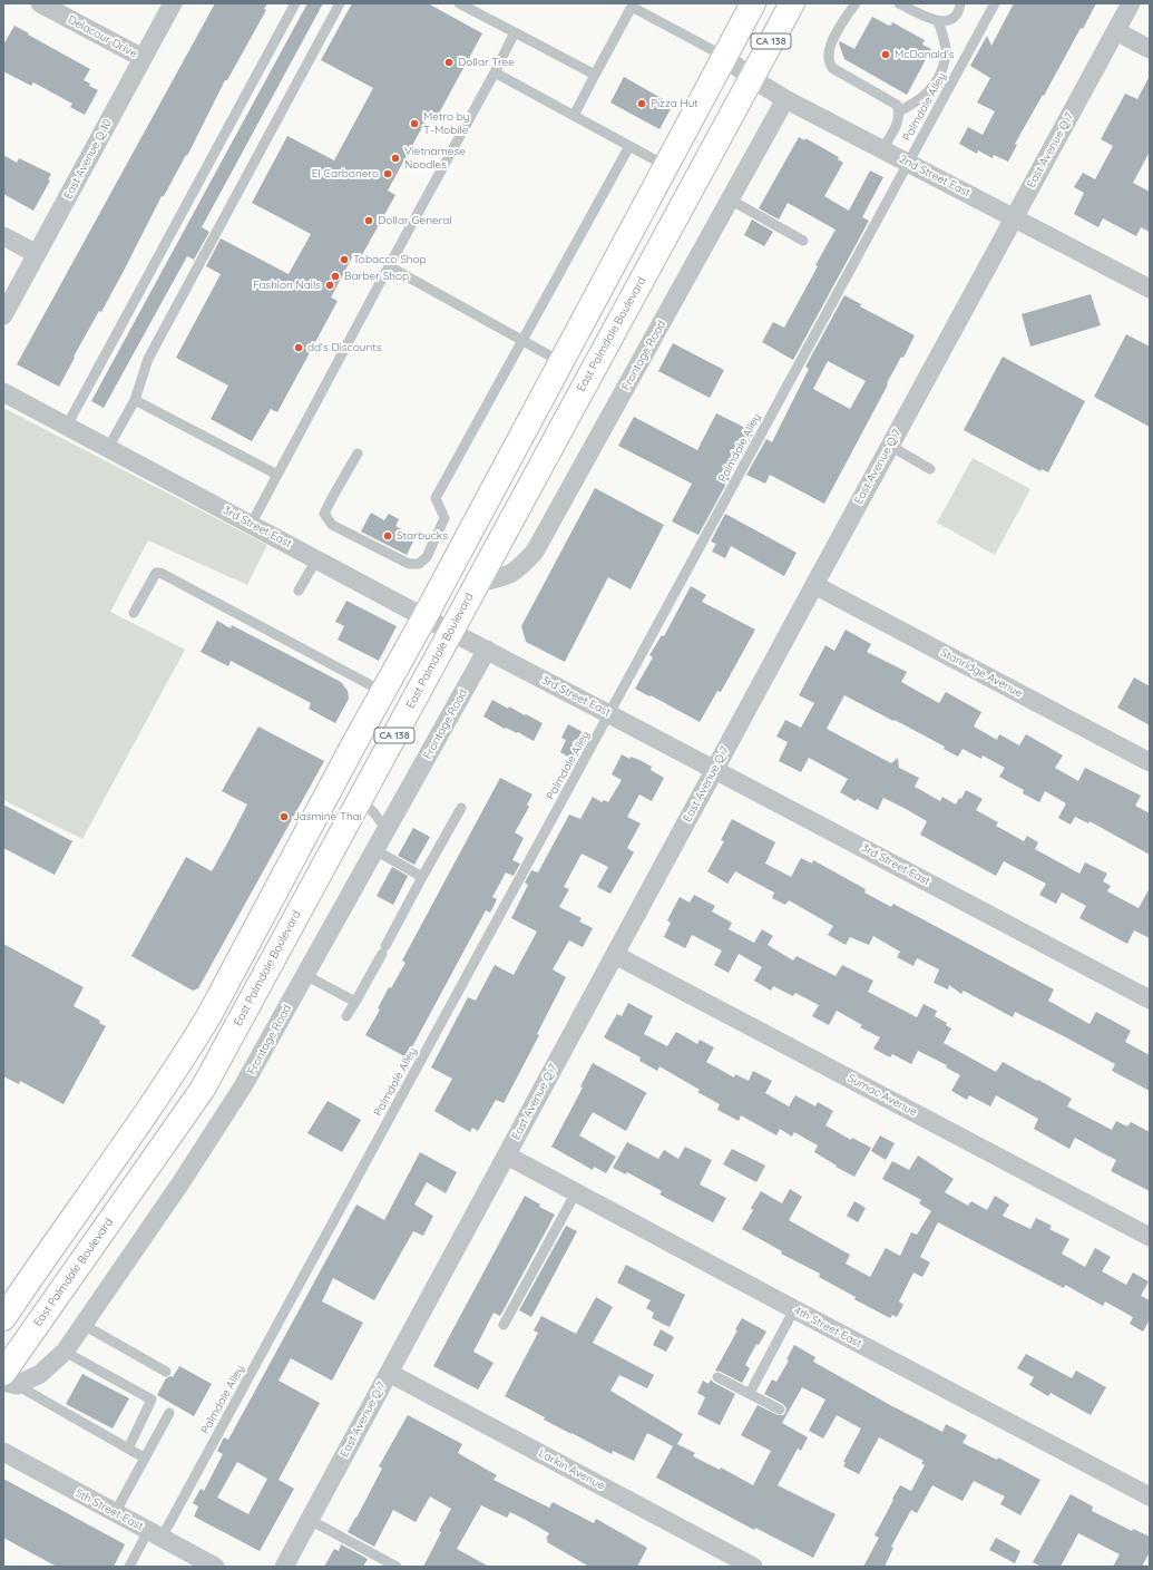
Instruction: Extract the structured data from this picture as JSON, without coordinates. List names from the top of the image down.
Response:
{
  "streets": {
    "highway": ["CA 138", "East Palmdale Boulevard"],
    "street": [
      "Delacour Drive",
      "East Avenue Q 7",
      "East Avenue Q 10",
      "2nd Street East",
      "Frontage Road",
      "3rd Street East",
      "Stanridge Avenue",
      "Sumac Avenue",
      "4th Street East",
      "Larkin Avenue",
      "5th Street East"
    ],
    "lane": ["Palmdale Alley"]
  },
  "crossings": [
    ["Delacour Drive", "East Avenue Q 10"],
    ["CA 138", "2nd Street East"],
    ["CA 138", "3rd Street East"],
    ["Palmdale Alley", "2nd Street East"],
    ["Palmdale Alley", "3rd Street East"],
    ["Palmdale Alley", "5th Street East"],
    ["East Avenue Q 7", "2nd Street East"],
    ["East Avenue Q 7", "3rd Street East"],
    ["East Avenue Q 7", "Stanridge Avenue"],
    ["East Avenue Q 7", "Sumac Avenue"],
    ["East Avenue Q 7", "4th Street East"],
    ["East Avenue Q 7", "Larkin Avenue"],
    ["2nd Street East", "East Palmdale Boulevard"],
    ["2nd Street East", "Frontage Road"],
    ["East Palmdale Boulevard", "Frontage Road"],
    ["East Palmdale Boulevard", "3rd Street East"],
    ["Frontage Road", "3rd Street East"]
  ],
  "places": [
    "McDonald's",
    "Dollar Tree",
    "Pizza Hut",
    "Metro by T-Mobile",
    "Vietnamese Noodles",
    "El Carbonero",
    "Dollar General",
    "Tobacco Shop",
    "Barber Shop",
    "Fashion Nails",
    "dd's Discounts",
    "Starbucks",
    "Jasmine Thai"
  ]
}
